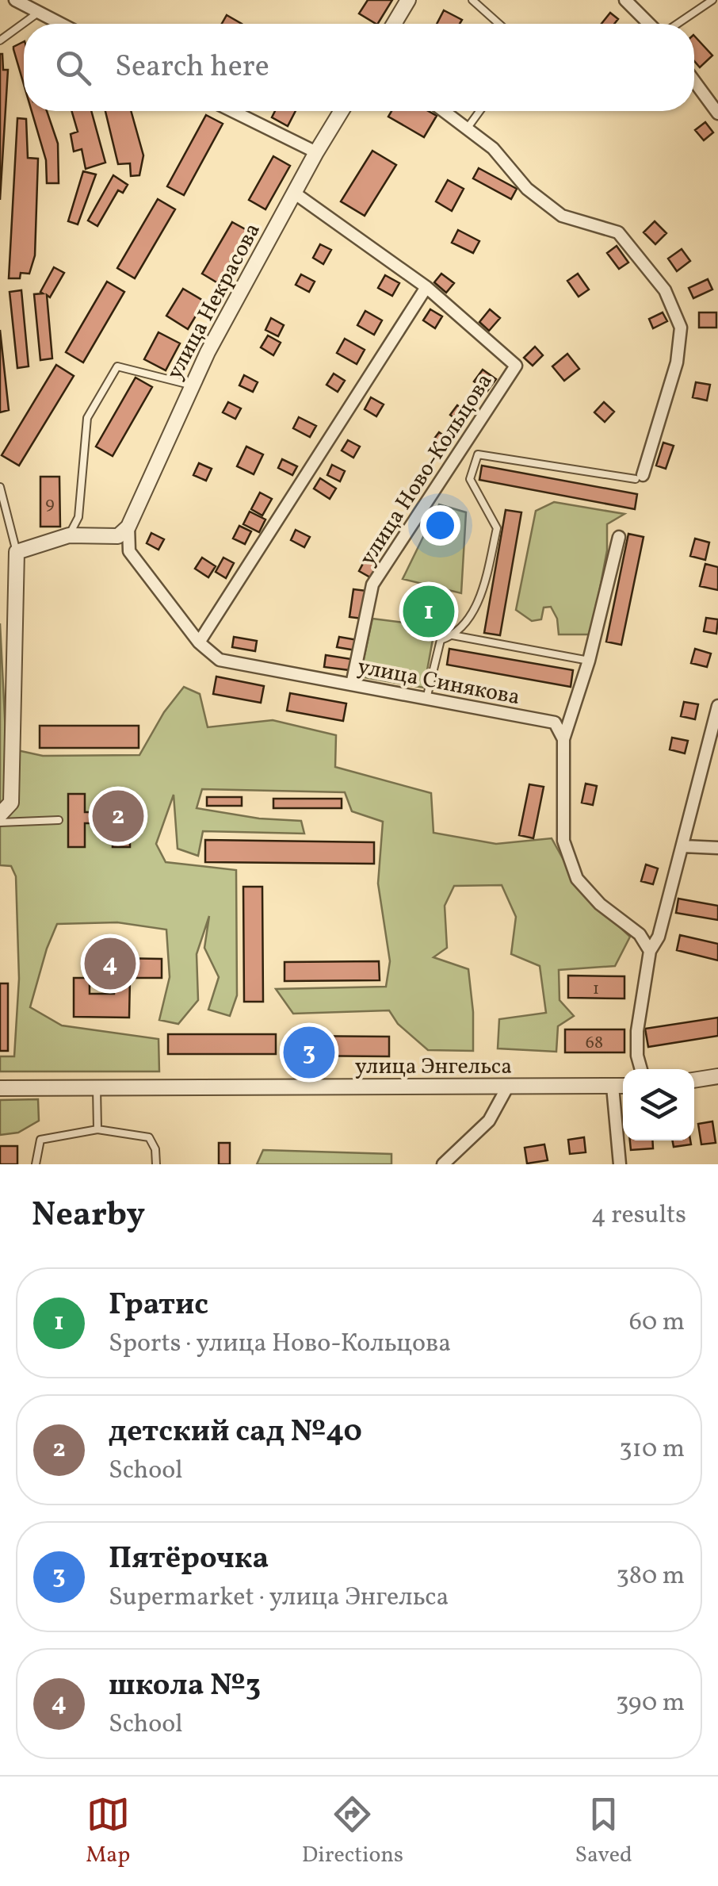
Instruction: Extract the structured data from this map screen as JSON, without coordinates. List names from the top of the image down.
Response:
{
  "streets": {
    "street": [
      "улица Некрасова",
      "улица Ново-Кольцова",
      "улица Синякова",
      "улица Энгельса"
    ]
  },
  "crossings": [
    ["улица Некрасова", "улица Ново-Кольцова"],
    ["улица Некрасова", "улица Синякова"],
    ["улица Ново-Кольцова", "улица Синякова"]
  ],
  "house_numbers": ["9", "1", "68"],
  "page": {
    "search": "Search here",
    "pins": [
      "1",
      "2",
      "4",
      "3"
    ],
    "heading": ["Nearby", "4 results"],
    "list": [
      {
        "mark": "1",
        "name": "Гратис",
        "note": "Sports · улица Ново-Кольцова",
        "value": "60 m"
      },
      {
        "mark": "2",
        "name": "детский сад №40",
        "note": "School",
        "value": "310 m"
      },
      {
        "mark": "3",
        "name": "Пятёрочка",
        "note": "Supermarket · улица Энгельса",
        "value": "380 m"
      },
      {
        "mark": "4",
        "name": "школа №3",
        "note": "School",
        "value": "390 m"
      }
    ],
    "nav": ["Map", "Directions", "Saved"]
  }
}
